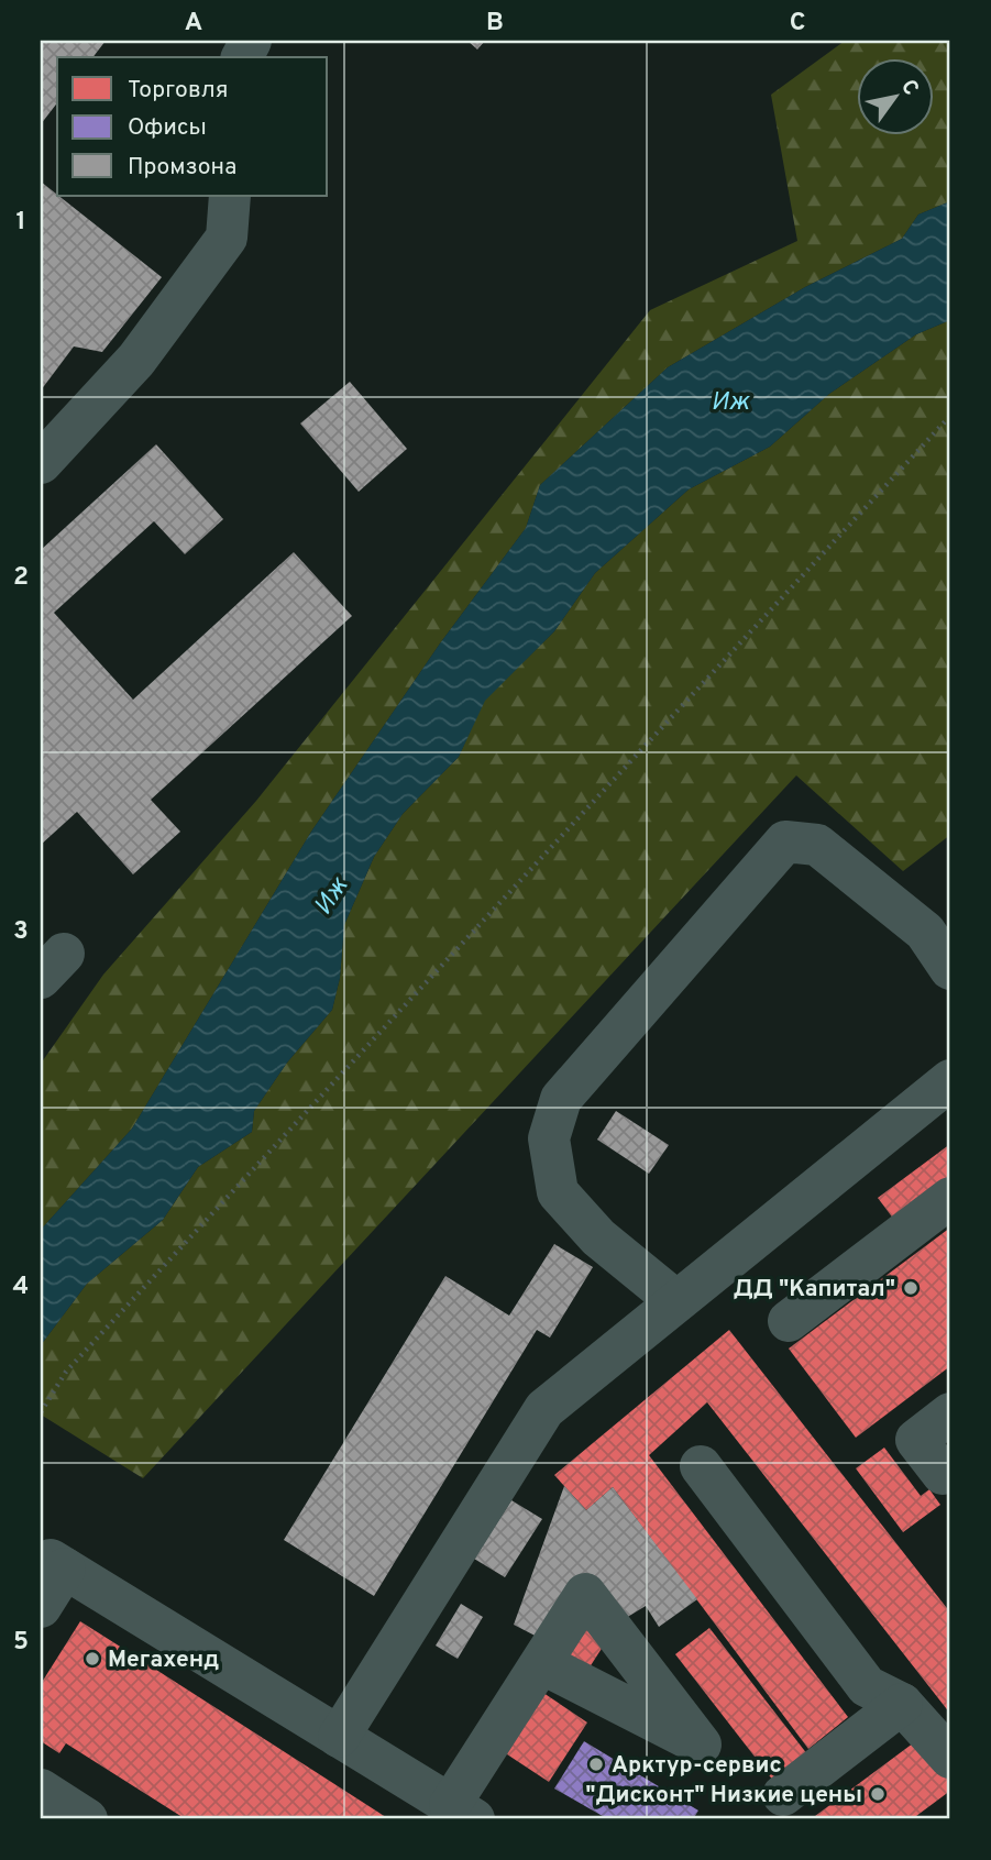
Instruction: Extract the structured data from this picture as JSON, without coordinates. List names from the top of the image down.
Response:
{
  "water": ["Иж"],
  "places": [
    "ДД \"Капитал\"",
    "Мегахенд",
    "Арктур-сервис",
    "\"Дисконт\" Низкие цены"
  ],
  "legend": ["Торговля", "Офисы", "Промзона"],
  "north": "top right",
  "grid": {
    "columns": ["A", "B", "C"],
    "rows": [
      "1",
      "2",
      "3",
      "4",
      "5"
    ]
  }
}
